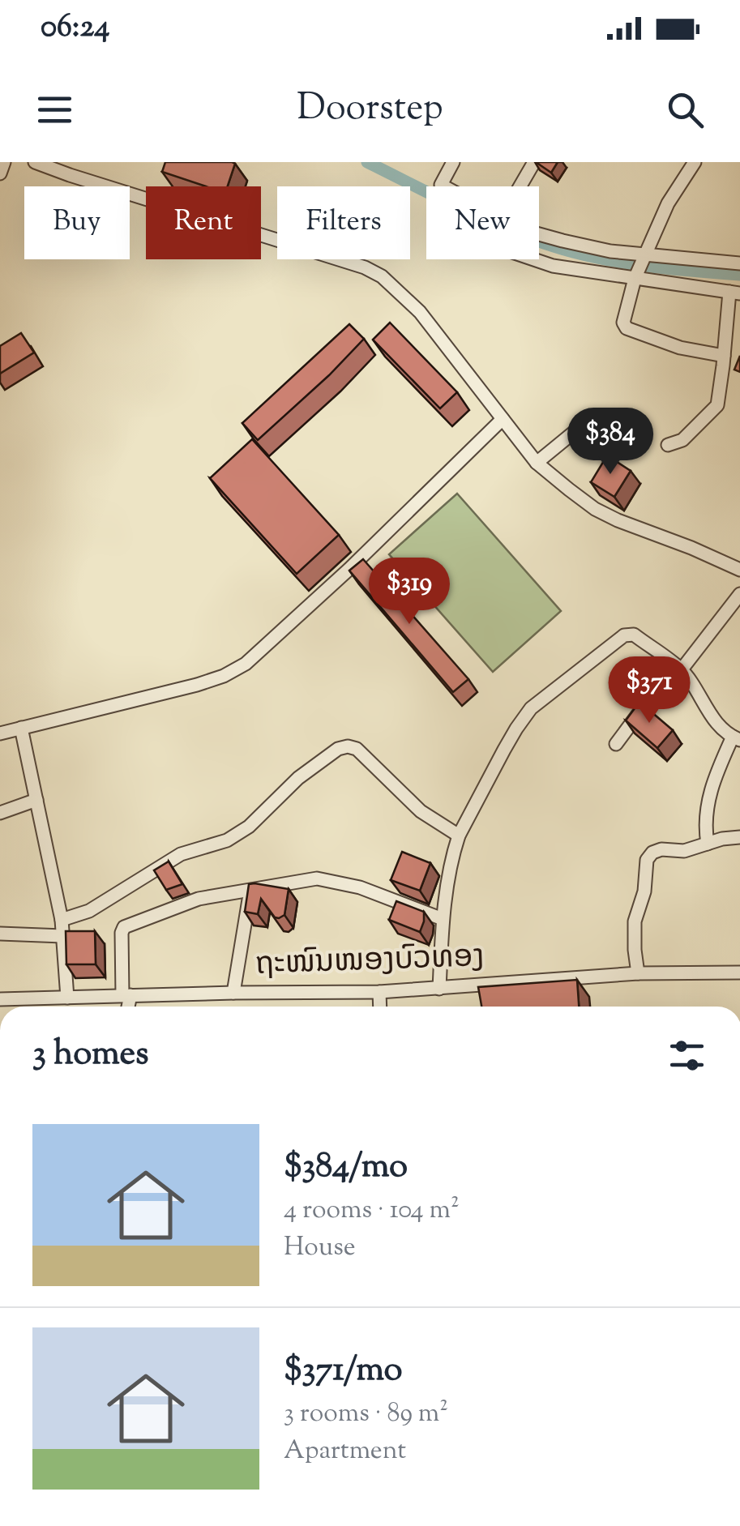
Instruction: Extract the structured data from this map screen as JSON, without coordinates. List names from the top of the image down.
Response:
{
  "streets": {
    "street": ["ຖະໜົນໜອງບົວທອງ"]
  },
  "page": {
    "status": "06:24",
    "header": "Doorstep",
    "chip": [
      "Buy",
      "Rent",
      "Filters",
      "New"
    ],
    "price": ["$384", "$319", "$371"],
    "heading": "3 homes",
    "list": [
      {
        "name": "$384/mo",
        "note": "4 rooms · 104 m² · House"
      },
      {
        "name": "$371/mo",
        "note": "3 rooms · 89 m² · Apartment"
      }
    ]
  }
}
